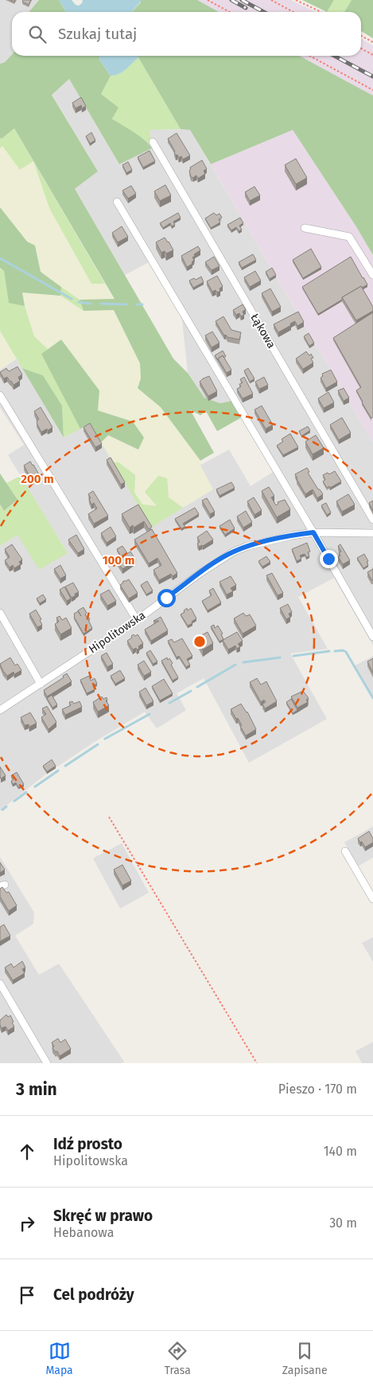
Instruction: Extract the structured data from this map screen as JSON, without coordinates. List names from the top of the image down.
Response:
{
  "streets": {
    "street": ["Łąkowa", "Hipolitowska"]
  },
  "page": {
    "search": "Szukaj tutaj",
    "heading": ["3 min", "Pieszo · 170 m"],
    "list": [
      ["Idź prosto", "Hipolitowska", "140 m"],
      ["Skręć w prawo", "Hebanowa", "30 m"],
      "Cel podróży"
    ],
    "nav": ["Mapa", "Trasa", "Zapisane"]
  },
  "rings": ["200 m", "100 m"]
}
